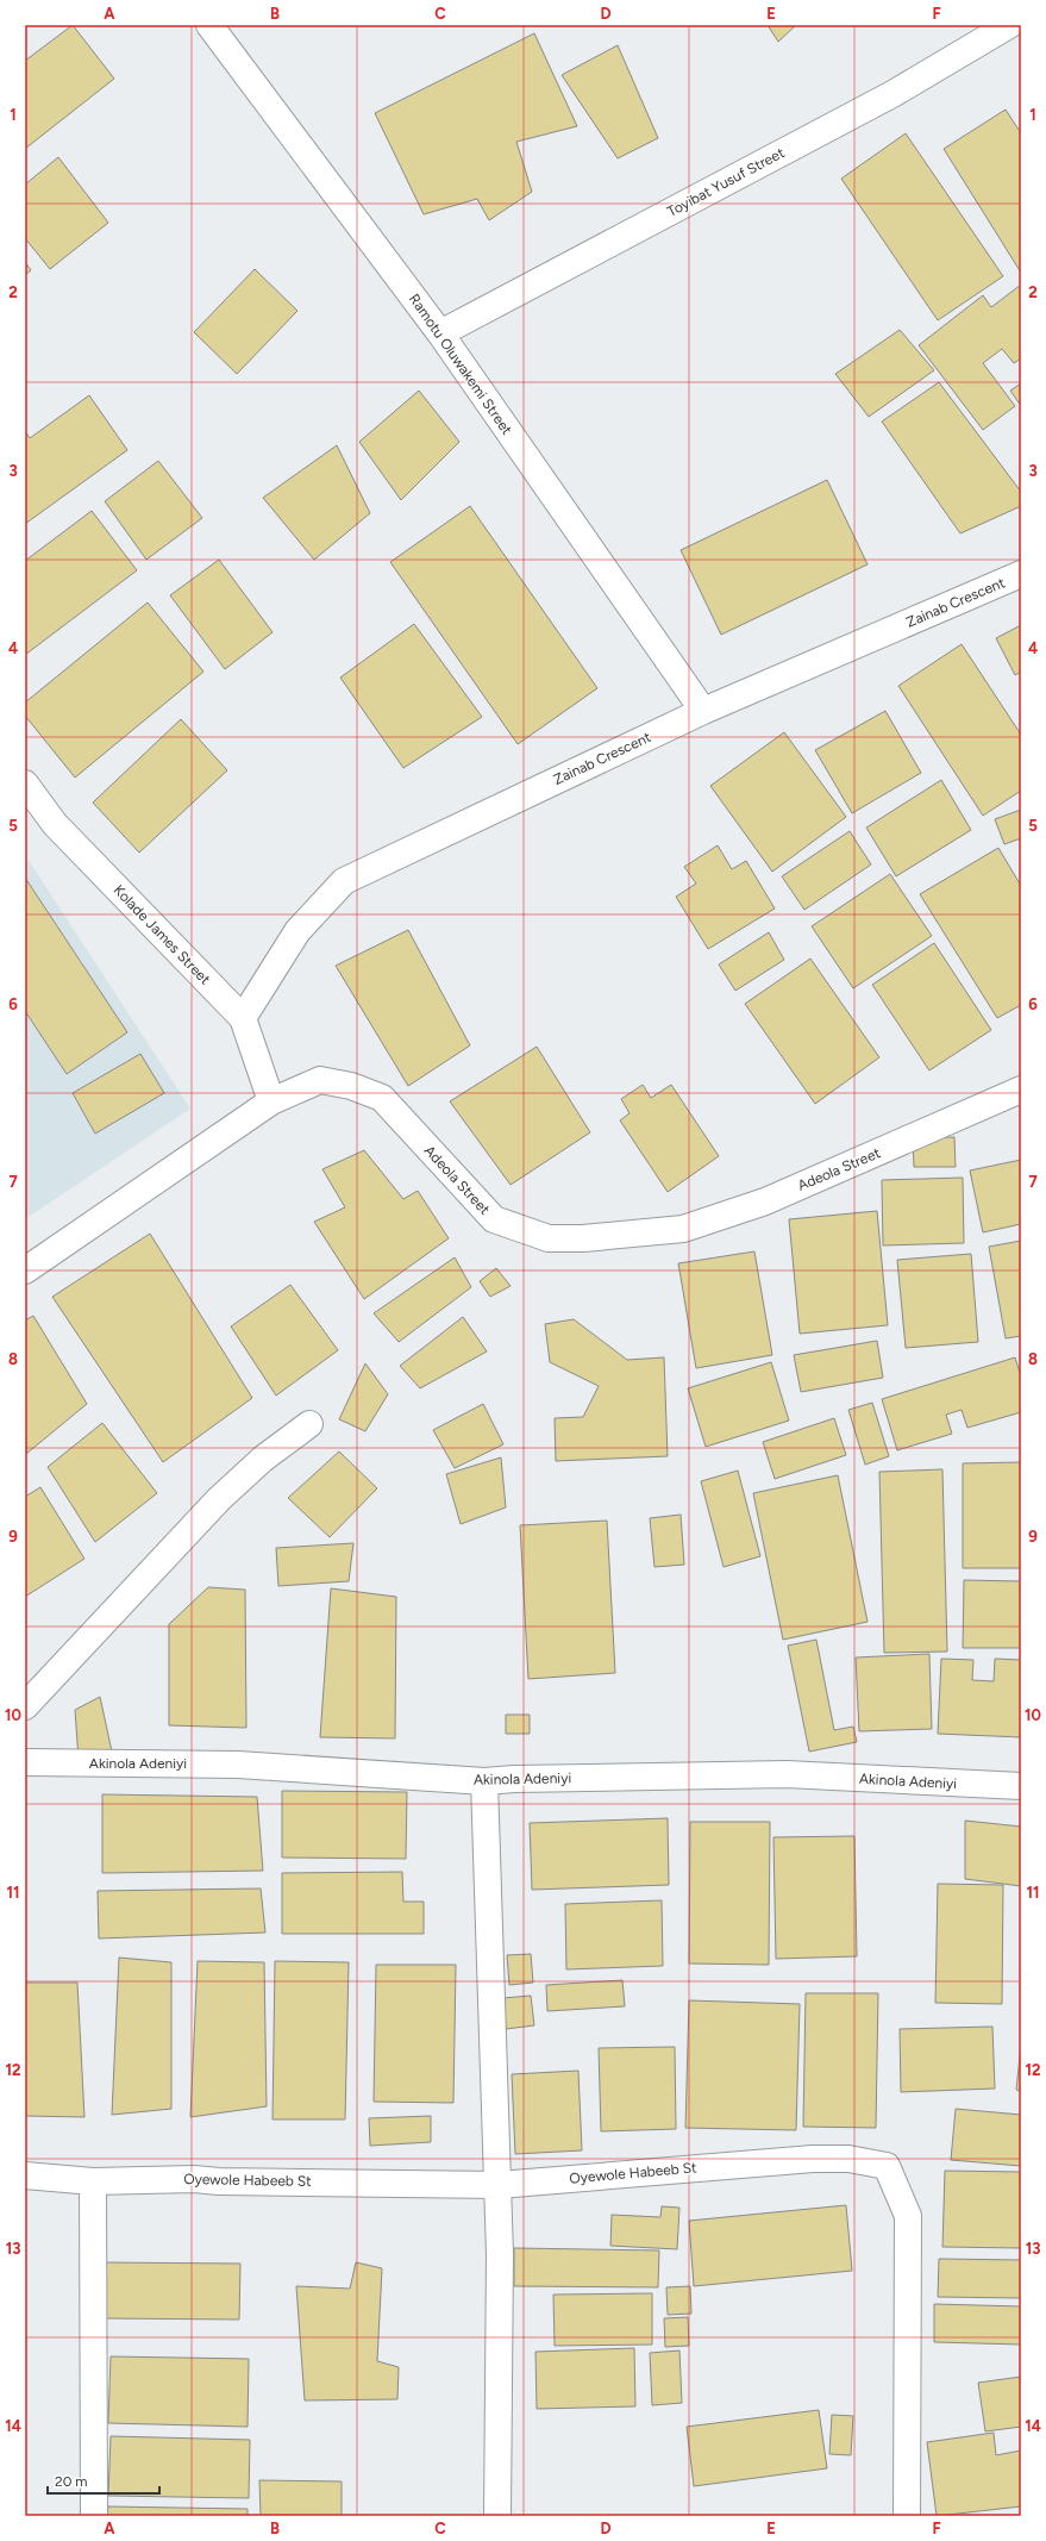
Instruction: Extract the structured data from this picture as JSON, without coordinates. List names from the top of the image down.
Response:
{
  "streets": {
    "street": [
      "Toyibat Yusuf Street",
      "Ramotu Oluwakemi Street",
      "Zainab Crescent",
      "Kolade James Street",
      "Adeola Street",
      "Akinola Adeniyi",
      "Oyewole Habeeb St"
    ]
  },
  "crossings": [
    ["Toyibat Yusuf Street", "Ramotu Oluwakemi Street"],
    ["Ramotu Oluwakemi Street", "Zainab Crescent"],
    ["Zainab Crescent", "Kolade James Street"],
    ["Kolade James Street", "Adeola Street"]
  ],
  "scale_bar": "20 m",
  "grid": {
    "columns": [
      "A",
      "B",
      "C",
      "D",
      "E",
      "F"
    ],
    "rows": [
      "1",
      "2",
      "3",
      "4",
      "5",
      "6",
      "7",
      "8",
      "9",
      "10",
      "11",
      "12",
      "13",
      "14"
    ]
  }
}
